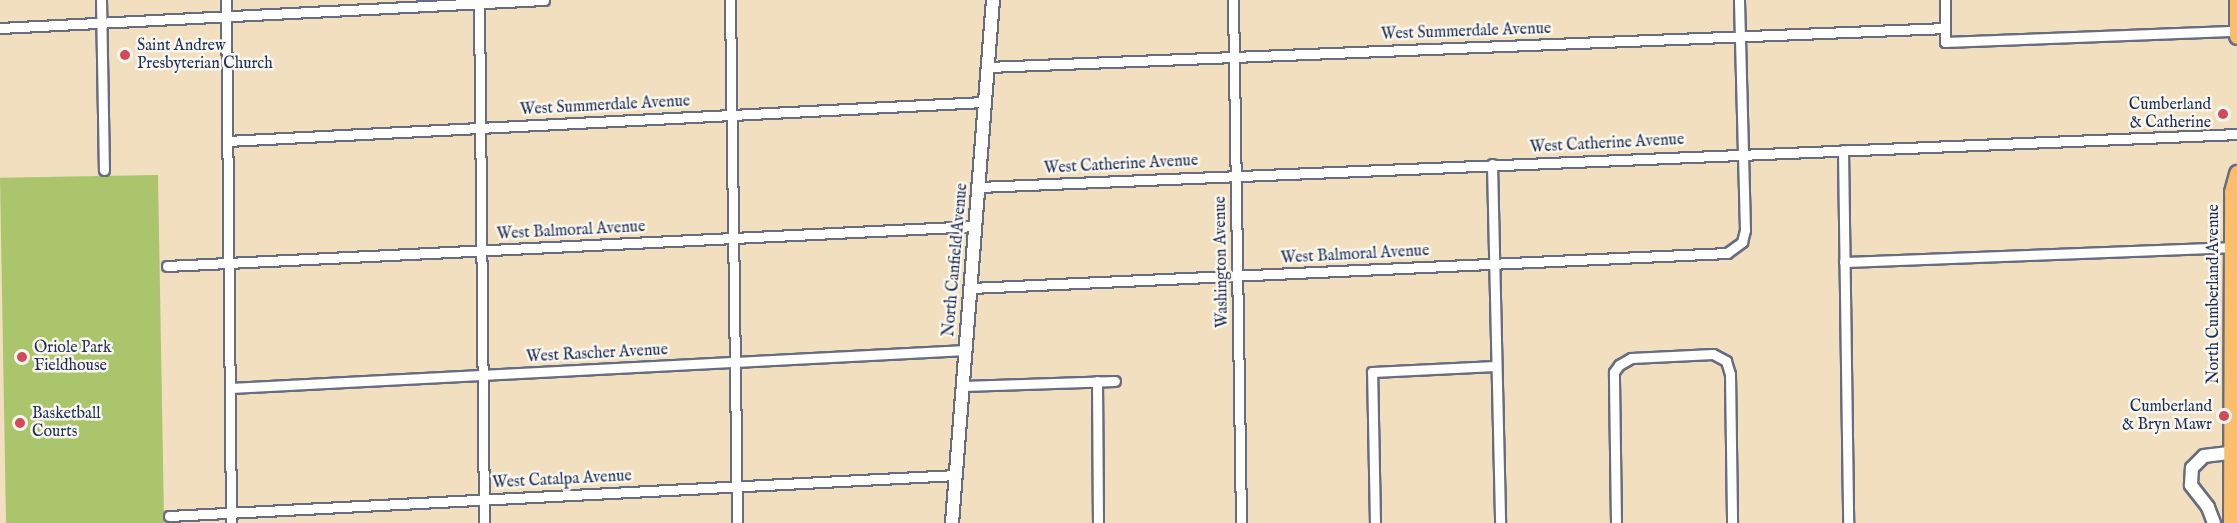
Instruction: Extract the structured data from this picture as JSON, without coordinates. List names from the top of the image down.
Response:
{
  "streets": {
    "main road": ["North Cumberland Avenue"],
    "street": [
      "West Summerdale Avenue",
      "West Catherine Avenue",
      "West Balmoral Avenue",
      "North Canfield Avenue",
      "Washington Avenue",
      "West Rascher Avenue",
      "West Catalpa Avenue"
    ]
  },
  "crossings": [
    ["West Summerdale Avenue", "North Canfield Avenue"],
    ["West Summerdale Avenue", "Washington Avenue"],
    ["West Catherine Avenue", "West Balmoral Avenue"],
    ["West Catherine Avenue", "North Canfield Avenue"],
    ["West Catherine Avenue", "Washington Avenue"],
    ["West Balmoral Avenue", "North Canfield Avenue"],
    ["West Balmoral Avenue", "Washington Avenue"],
    ["North Canfield Avenue", "West Rascher Avenue"],
    ["North Canfield Avenue", "West Catalpa Avenue"]
  ],
  "places": [
    "Saint Andrew Presbyterian Church",
    "Cumberland & Catherine",
    "Oriole Park Fieldhouse",
    "Cumberland & Bryn Mawr",
    "Basketball Courts"
  ]
}
